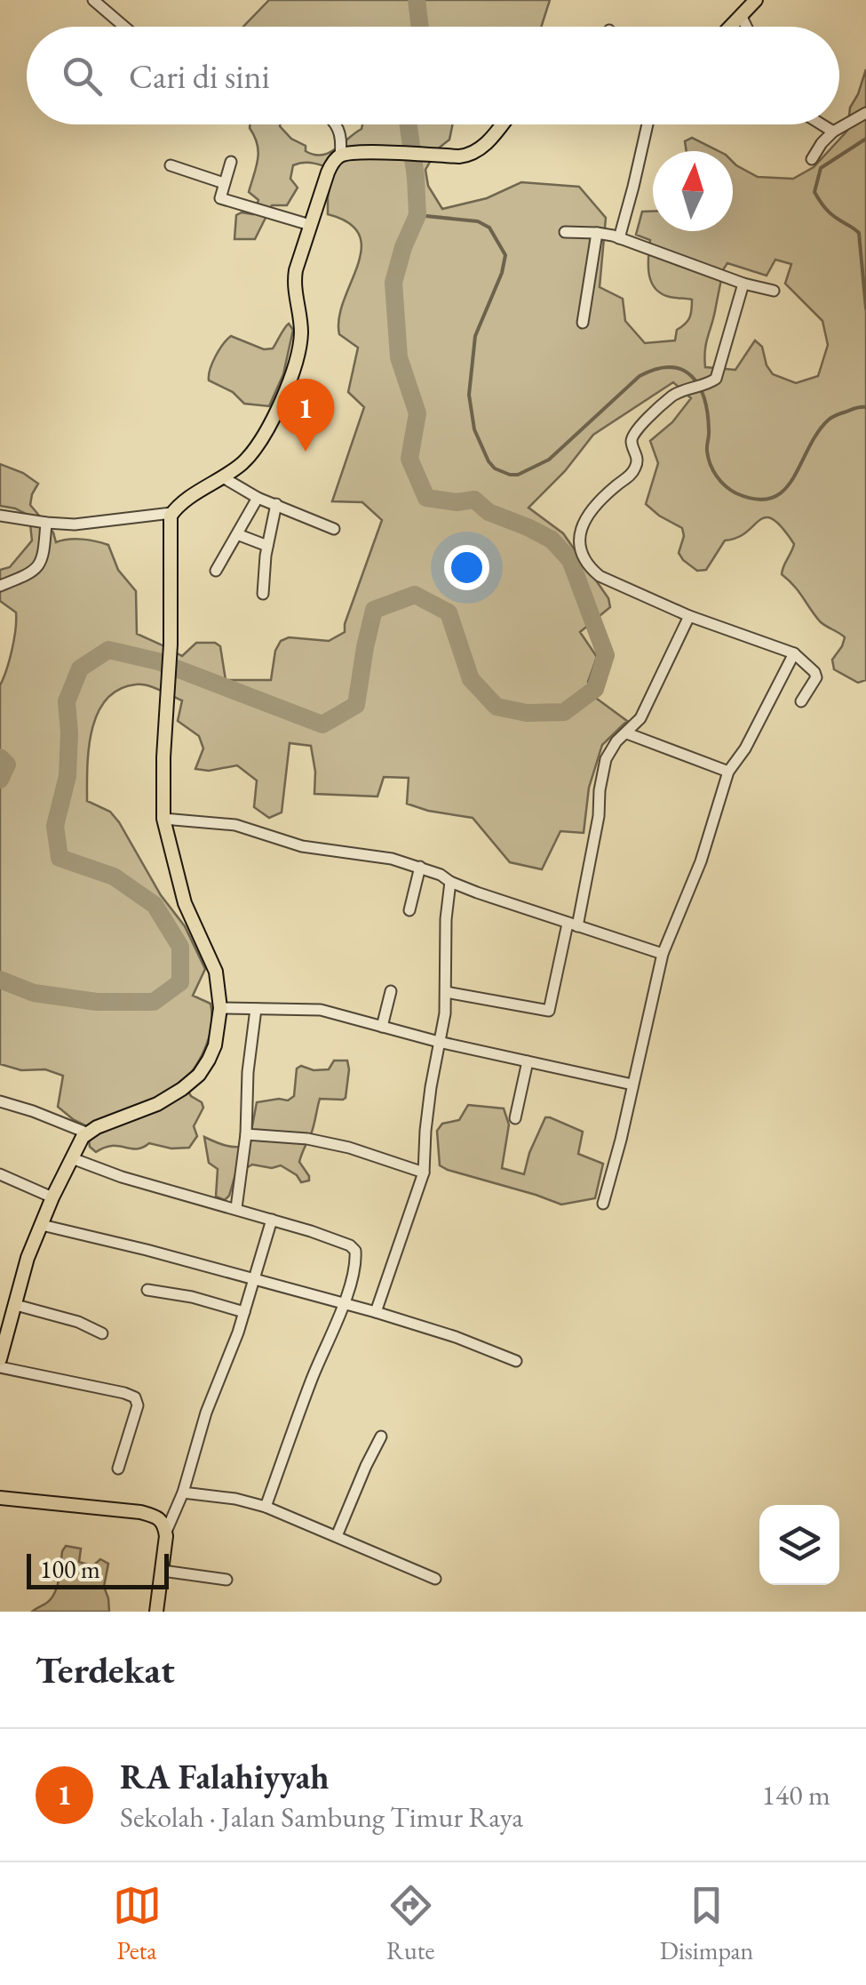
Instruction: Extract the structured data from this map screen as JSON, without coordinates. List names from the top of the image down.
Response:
{
  "scale_bar": "100 m",
  "north": "top",
  "page": {
    "search": "Cari di sini",
    "pins": "1",
    "scale": "100 m",
    "heading": "Terdekat",
    "list": [
      {
        "mark": "1",
        "name": "RA Falahiyyah",
        "note": "Sekolah · Jalan Sambung Timur Raya",
        "value": "140 m"
      }
    ],
    "nav": ["Peta", "Rute", "Disimpan"]
  }
}
